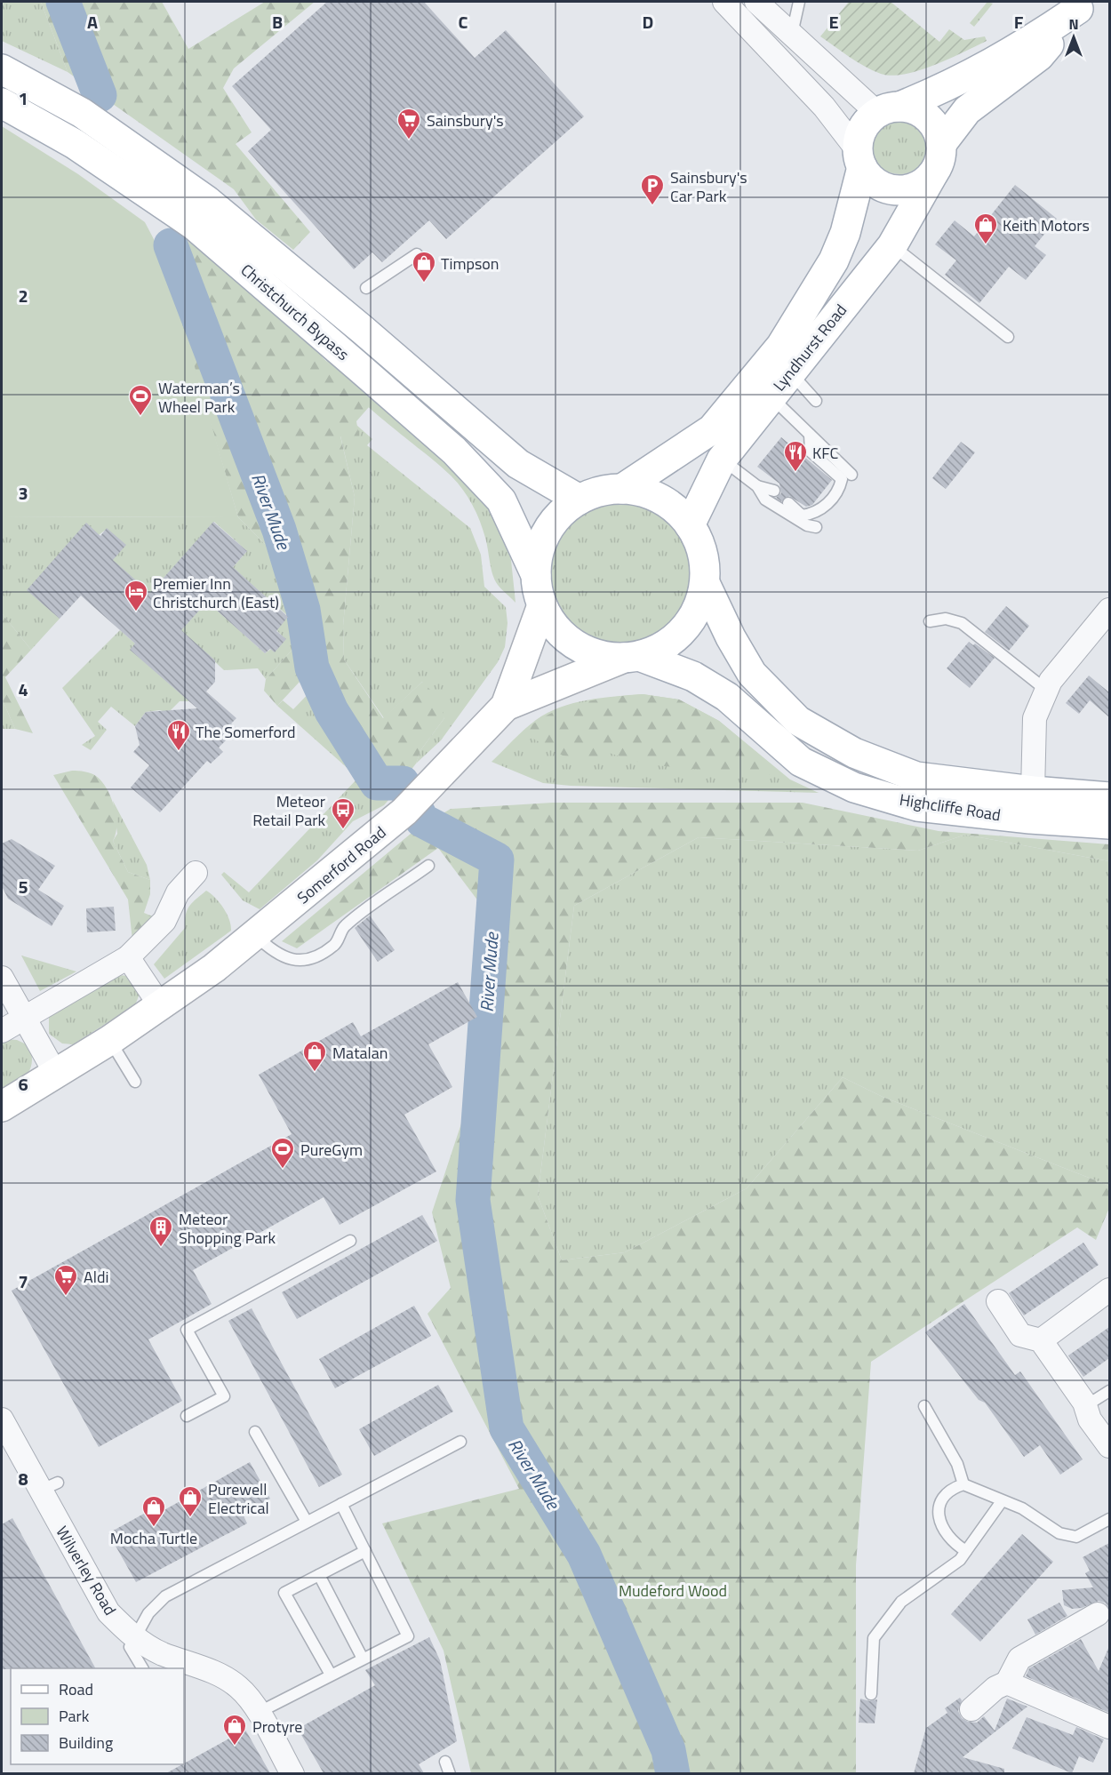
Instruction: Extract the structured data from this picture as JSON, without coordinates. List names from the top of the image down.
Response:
{
  "streets": {
    "main road": [
      "Christchurch Bypass",
      "Lyndhurst Road",
      "Highcliffe Road",
      "Somerford Road"
    ],
    "street": ["Wilverley Road"]
  },
  "crossings": [
    ["Christchurch Bypass", "Lyndhurst Road"],
    ["Christchurch Bypass", "Highcliffe Road"],
    ["Christchurch Bypass", "Somerford Road"],
    ["Lyndhurst Road", "Highcliffe Road"],
    ["Lyndhurst Road", "Somerford Road"],
    ["Highcliffe Road", "Somerford Road"]
  ],
  "water": ["River Mude"],
  "parks": ["Mudeford Wood"],
  "places": {
    "supermarket": ["Sainsbury's", "Aldi"],
    "parking": ["Sainsbury's Car Park"],
    "shop": [
      "Keith Motors",
      "Timpson",
      "Matalan",
      "Purewell Electrical",
      "Mocha Turtle",
      "Protyre"
    ],
    "sports": ["Waterman’s Wheel Park", "PureGym"],
    "restaurant": ["KFC", "The Somerford"],
    "hotel": ["Premier Inn Christchurch (East)"],
    "bus stop": ["Meteor Retail Park"],
    "building": ["Meteor Shopping Park"]
  },
  "legend": ["Road", "Park", "Building"],
  "north": "top",
  "grid": {
    "columns": [
      "A",
      "B",
      "C",
      "D",
      "E",
      "F"
    ],
    "rows": [
      "1",
      "2",
      "3",
      "4",
      "5",
      "6",
      "7",
      "8"
    ]
  }
}
